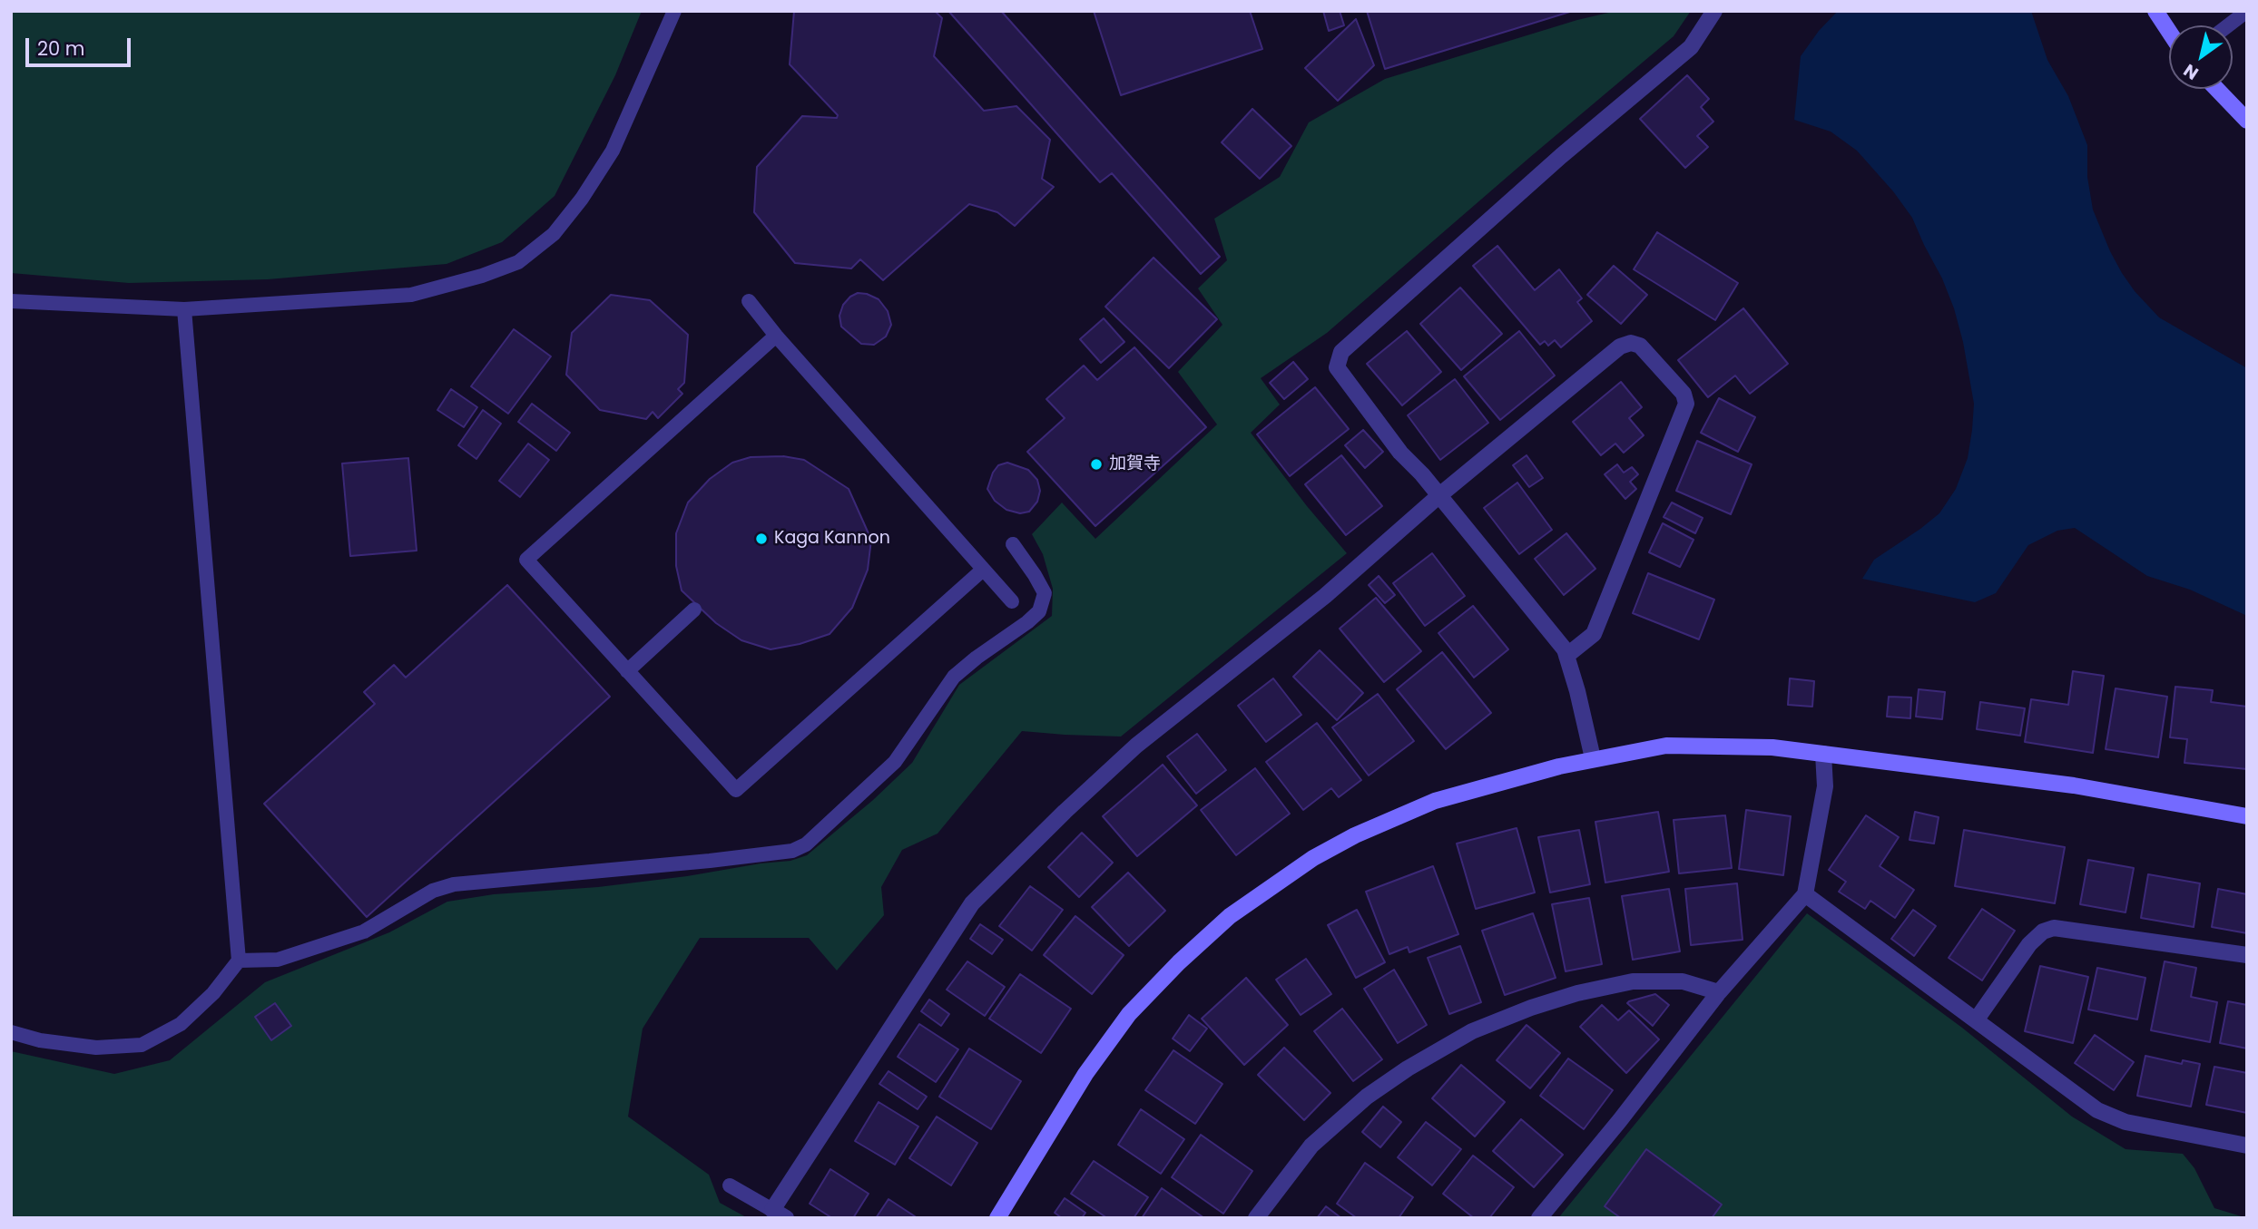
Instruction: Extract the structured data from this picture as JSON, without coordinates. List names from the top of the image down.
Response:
{
  "places": ["加賀寺", "Kaga Kannon"],
  "scale_bar": "20 m",
  "north": "bottom left"
}
